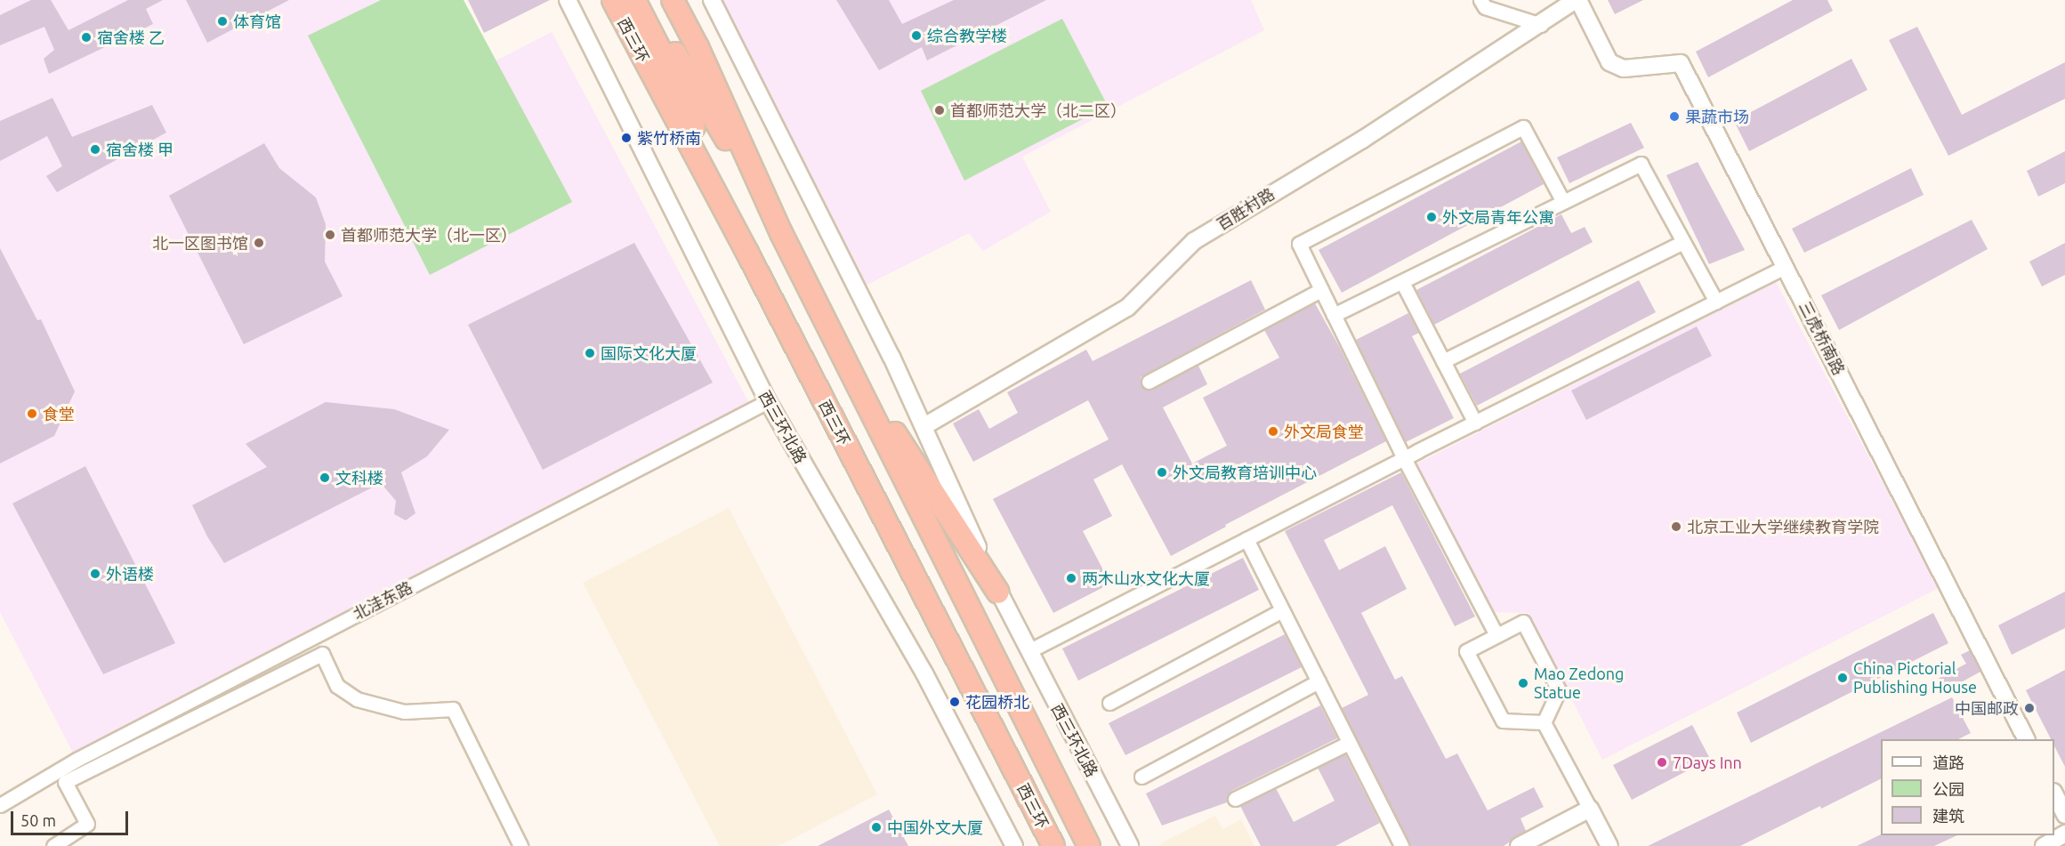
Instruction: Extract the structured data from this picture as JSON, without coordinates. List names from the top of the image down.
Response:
{
  "streets": {
    "highway": ["西三环"],
    "street": [
      "百胜村路",
      "三虎桥南路",
      "西三环北路",
      "北洼东路"
    ]
  },
  "crossings": [
    ["百胜村路", "三虎桥南路"],
    ["百胜村路", "西三环北路"],
    ["西三环北路", "北洼东路"]
  ],
  "places": [
    "体育馆",
    "综合教学楼",
    "宿舍楼 乙",
    "首都师范大学（北二区）",
    "果蔬市场",
    "紫竹桥南",
    "宿舍楼 甲",
    "外文局青年公寓",
    "首都师范大学（北一区）",
    "北一区图书馆",
    "国际文化大厦",
    "食堂",
    "外文局食堂",
    "外文局教育培训中心",
    "文科楼",
    "北京工业大学继续教育学院",
    "外语楼",
    "两木山水文化大厦",
    "China Pictorial Publishing House",
    "Mao Zedong Statue",
    "花园桥北",
    "中国邮政",
    "7Days Inn",
    "中国外文大厦"
  ],
  "legend": ["道路", "公园", "建筑"],
  "scale_bar": "50 m"
}
